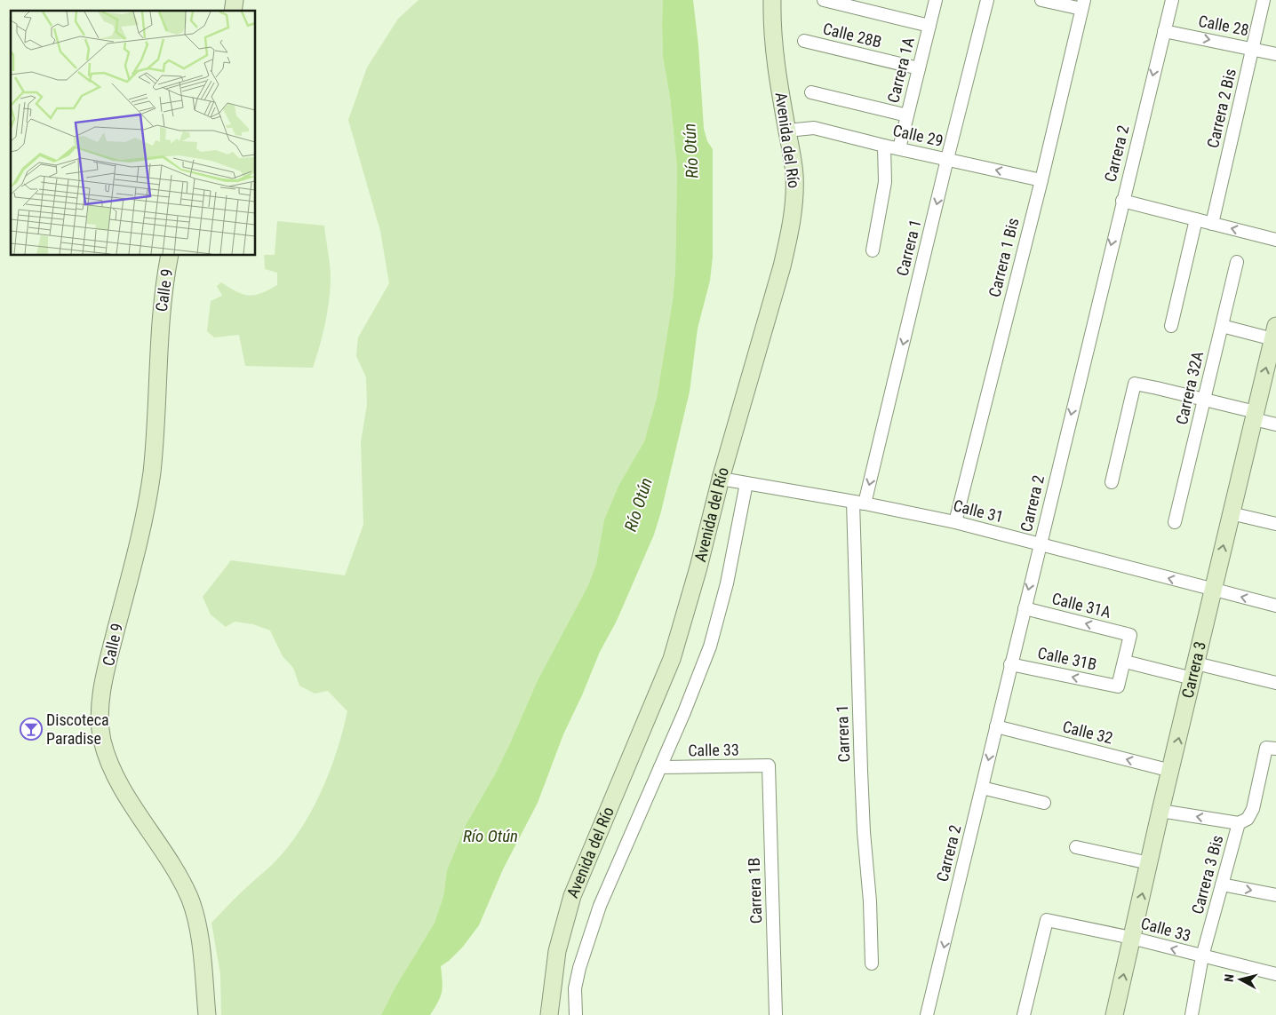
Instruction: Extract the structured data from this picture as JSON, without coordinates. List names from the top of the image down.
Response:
{
  "streets": {
    "main road": ["Avenida del Río", "Calle 9", "Carrera 3"],
    "street": [
      "Calle 28",
      "Calle 28B",
      "Carrera 1A",
      "Carrera 2 Bis",
      "Calle 29",
      "Carrera 2",
      "Carrera 1",
      "Carrera 1 Bis",
      "Carrera 32A",
      "Calle 31",
      "Calle 31A",
      "Calle 31B",
      "Calle 32",
      "Calle 33",
      "Carrera 3 Bis",
      "Carrera 1B"
    ]
  },
  "crossings": [
    ["Calle 28", "Carrera 2 Bis"],
    ["Calle 28", "Carrera 2"],
    ["Calle 28B", "Carrera 1A"],
    ["Carrera 1A", "Calle 29"],
    ["Calle 29", "Avenida del Río"],
    ["Calle 29", "Carrera 1"],
    ["Calle 29", "Carrera 1 Bis"],
    ["Avenida del Río", "Calle 31"],
    ["Carrera 2", "Calle 31"],
    ["Carrera 2", "Calle 31A"],
    ["Carrera 2", "Calle 31B"],
    ["Carrera 2", "Calle 32"],
    ["Carrera 1", "Calle 31"],
    ["Carrera 1 Bis", "Calle 31"],
    ["Calle 31", "Carrera 3"],
    ["Calle 31A", "Calle 31B"],
    ["Carrera 3", "Calle 32"],
    ["Carrera 3", "Calle 33"],
    ["Calle 33", "Carrera 3 Bis"],
    ["Calle 33", "Carrera 1B"]
  ],
  "one_way": [
    "Calle 28",
    "Calle 29",
    "Carrera 2",
    "Carrera 1",
    "Calle 31B",
    "Carrera 3"
  ],
  "water": ["Río Otún"],
  "places": {
    "bar": ["Discoteca Paradise"]
  },
  "north": "left"
}
